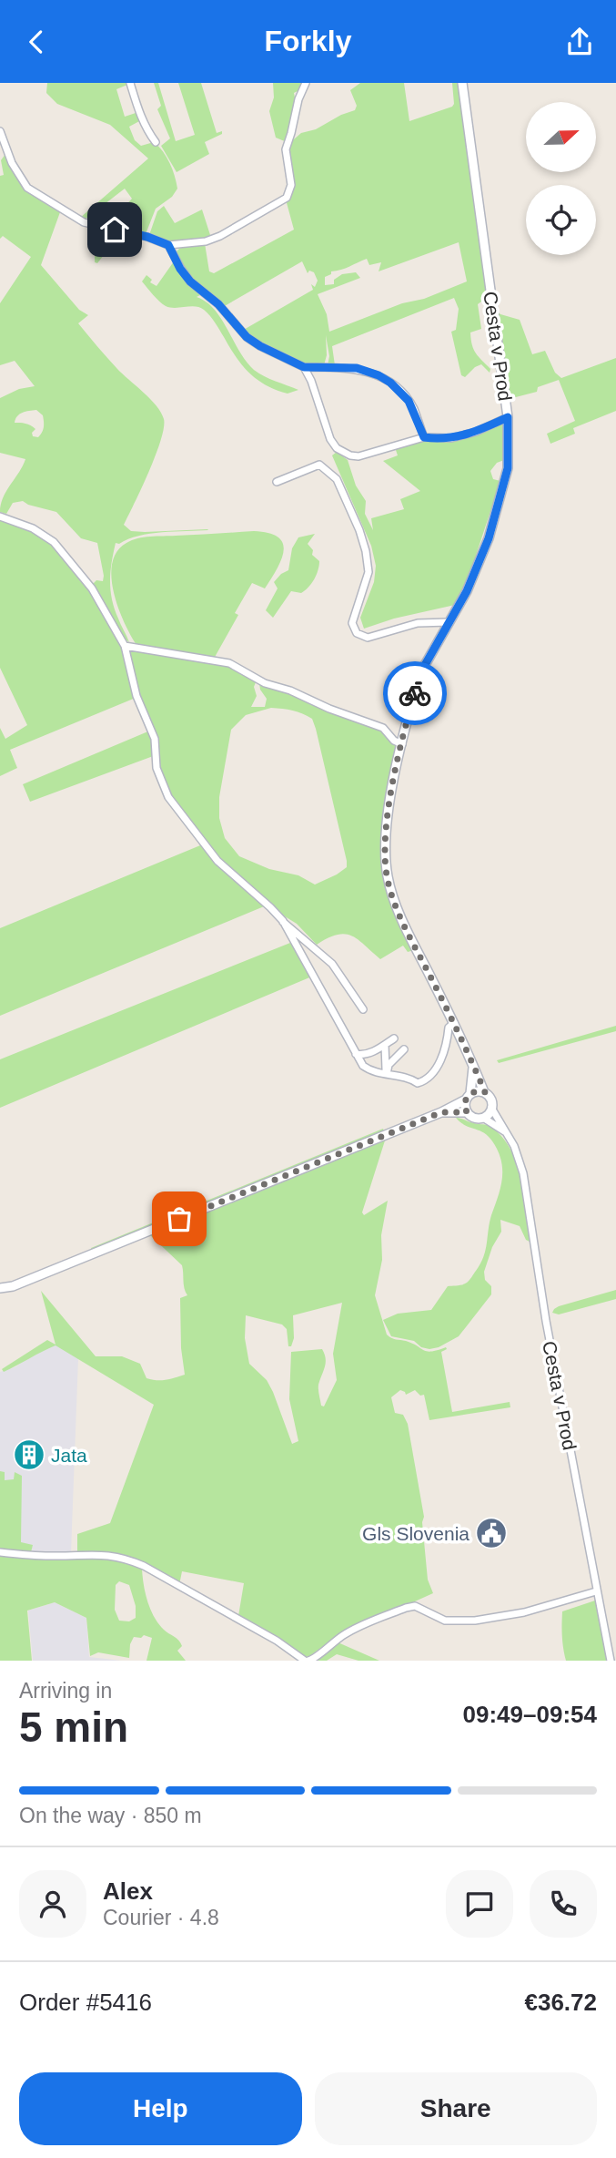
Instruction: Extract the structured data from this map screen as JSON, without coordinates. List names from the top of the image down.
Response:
{
  "streets": {
    "street": ["Cesta v Prod"]
  },
  "places": {
    "building": ["Jata"],
    "public building": ["Gls Slovenia"]
  },
  "north": "right",
  "page": {
    "header": "Forkly",
    "heading": ["5 min", "Arriving in", "09:49–09:54"],
    "panel": [
      "Alex",
      "Courier · 4.8",
      "Order #5416",
      "€36.72"
    ],
    "bar": "On the way · 850 m",
    "buttons": ["Help", "Share"]
  }
}
